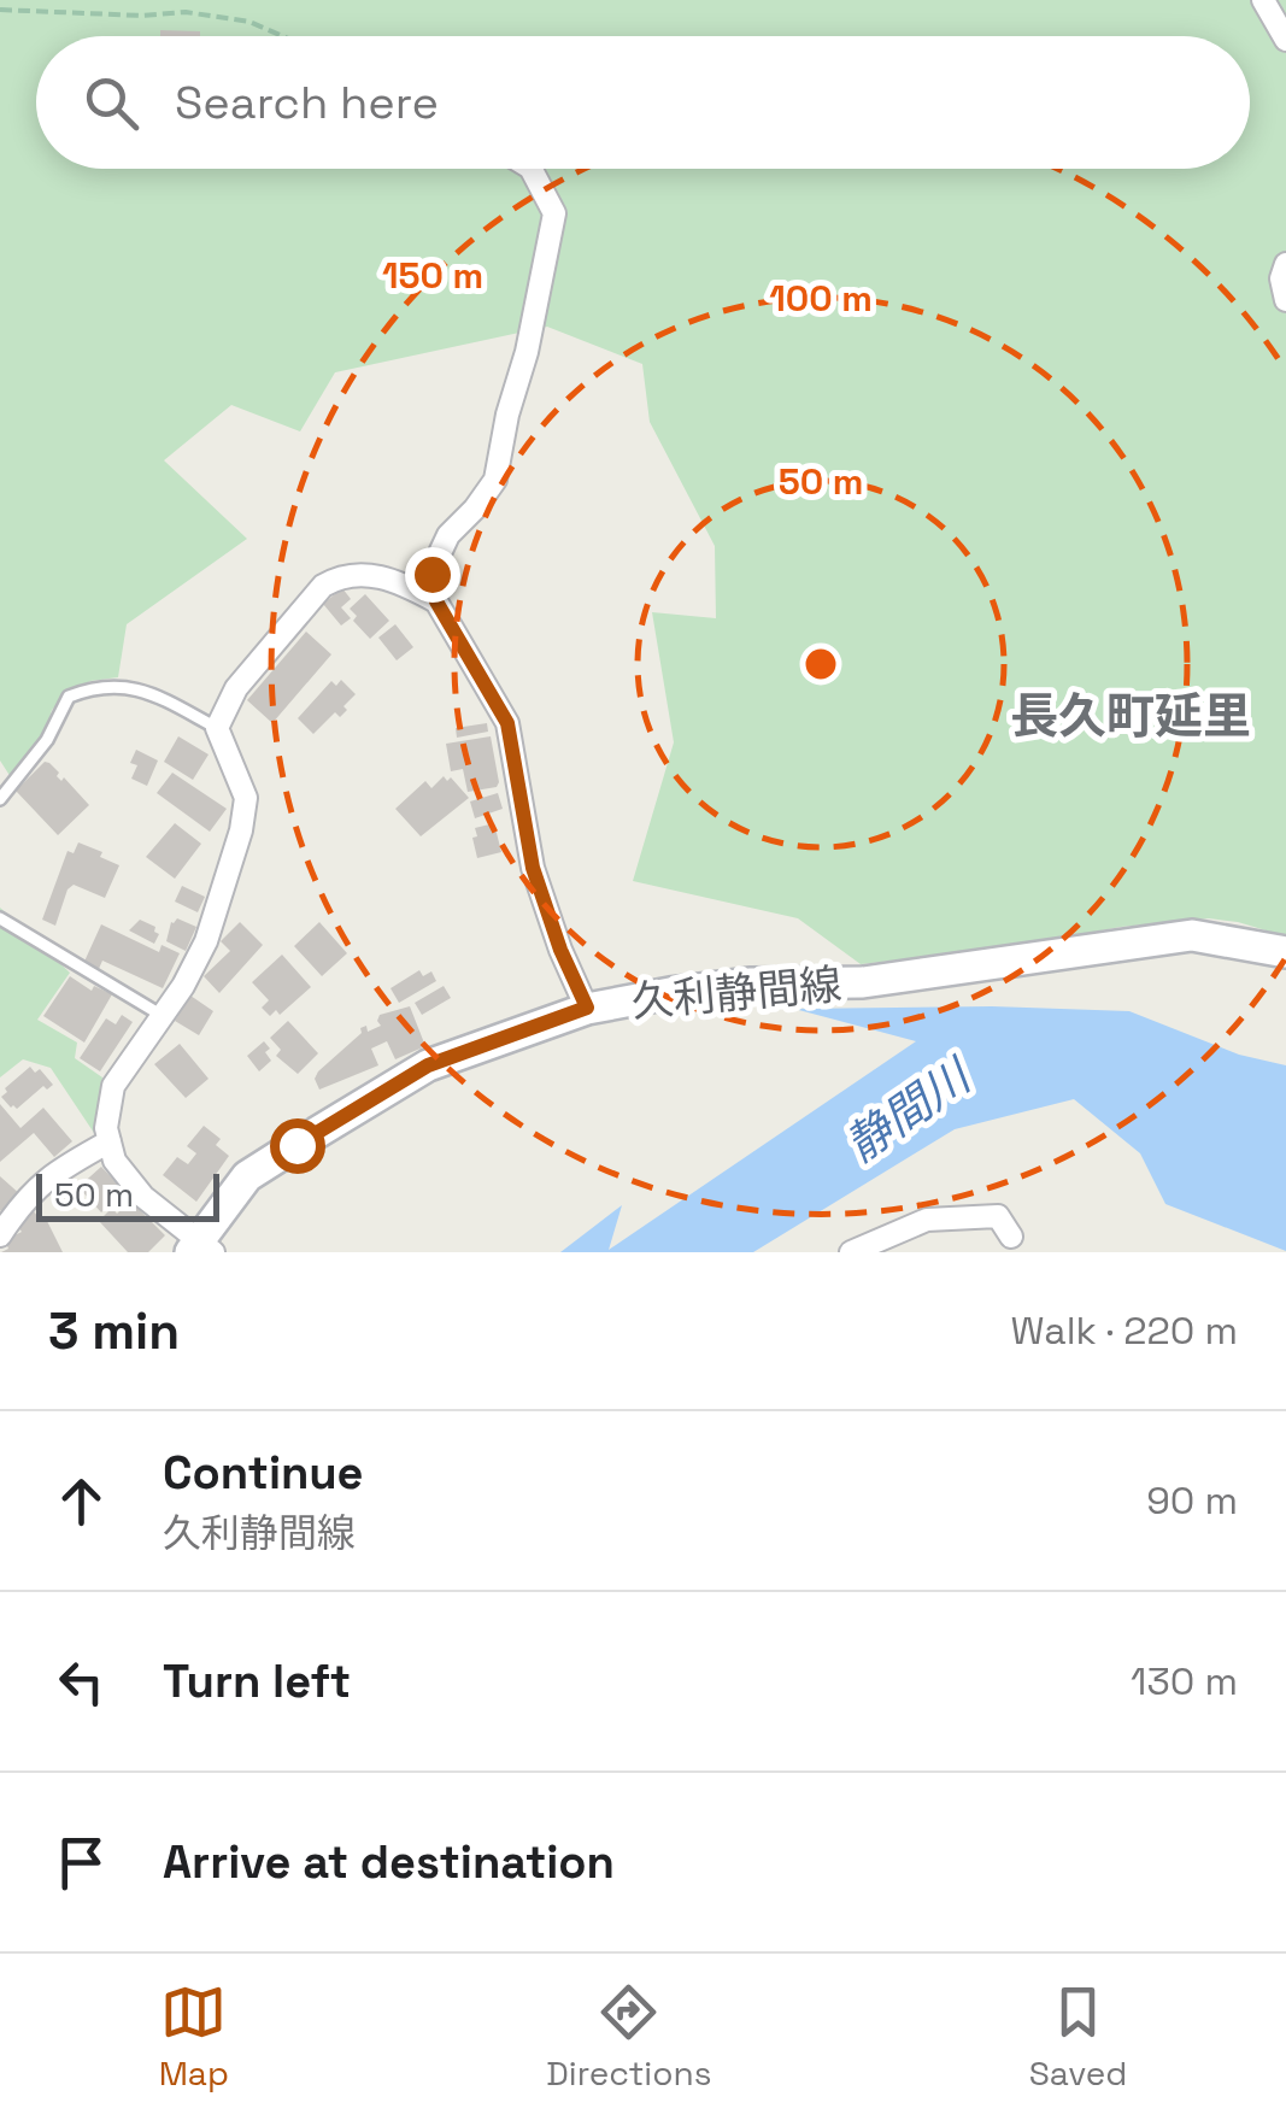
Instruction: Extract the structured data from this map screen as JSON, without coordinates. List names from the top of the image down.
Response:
{
  "streets": {
    "main road": ["久利静間線"]
  },
  "districts": ["長久町延里"],
  "water": ["静間川"],
  "scale_bar": "50 m",
  "page": {
    "search": "Search here",
    "scale": "50 m",
    "heading": ["3 min", "Walk · 220 m"],
    "list": [
      ["Continue", "久利静間線", "90 m"],
      ["Turn left", "130 m"],
      "Arrive at destination"
    ],
    "nav": ["Map", "Directions", "Saved"]
  },
  "rings": ["150 m", "100 m", "50 m"]
}
